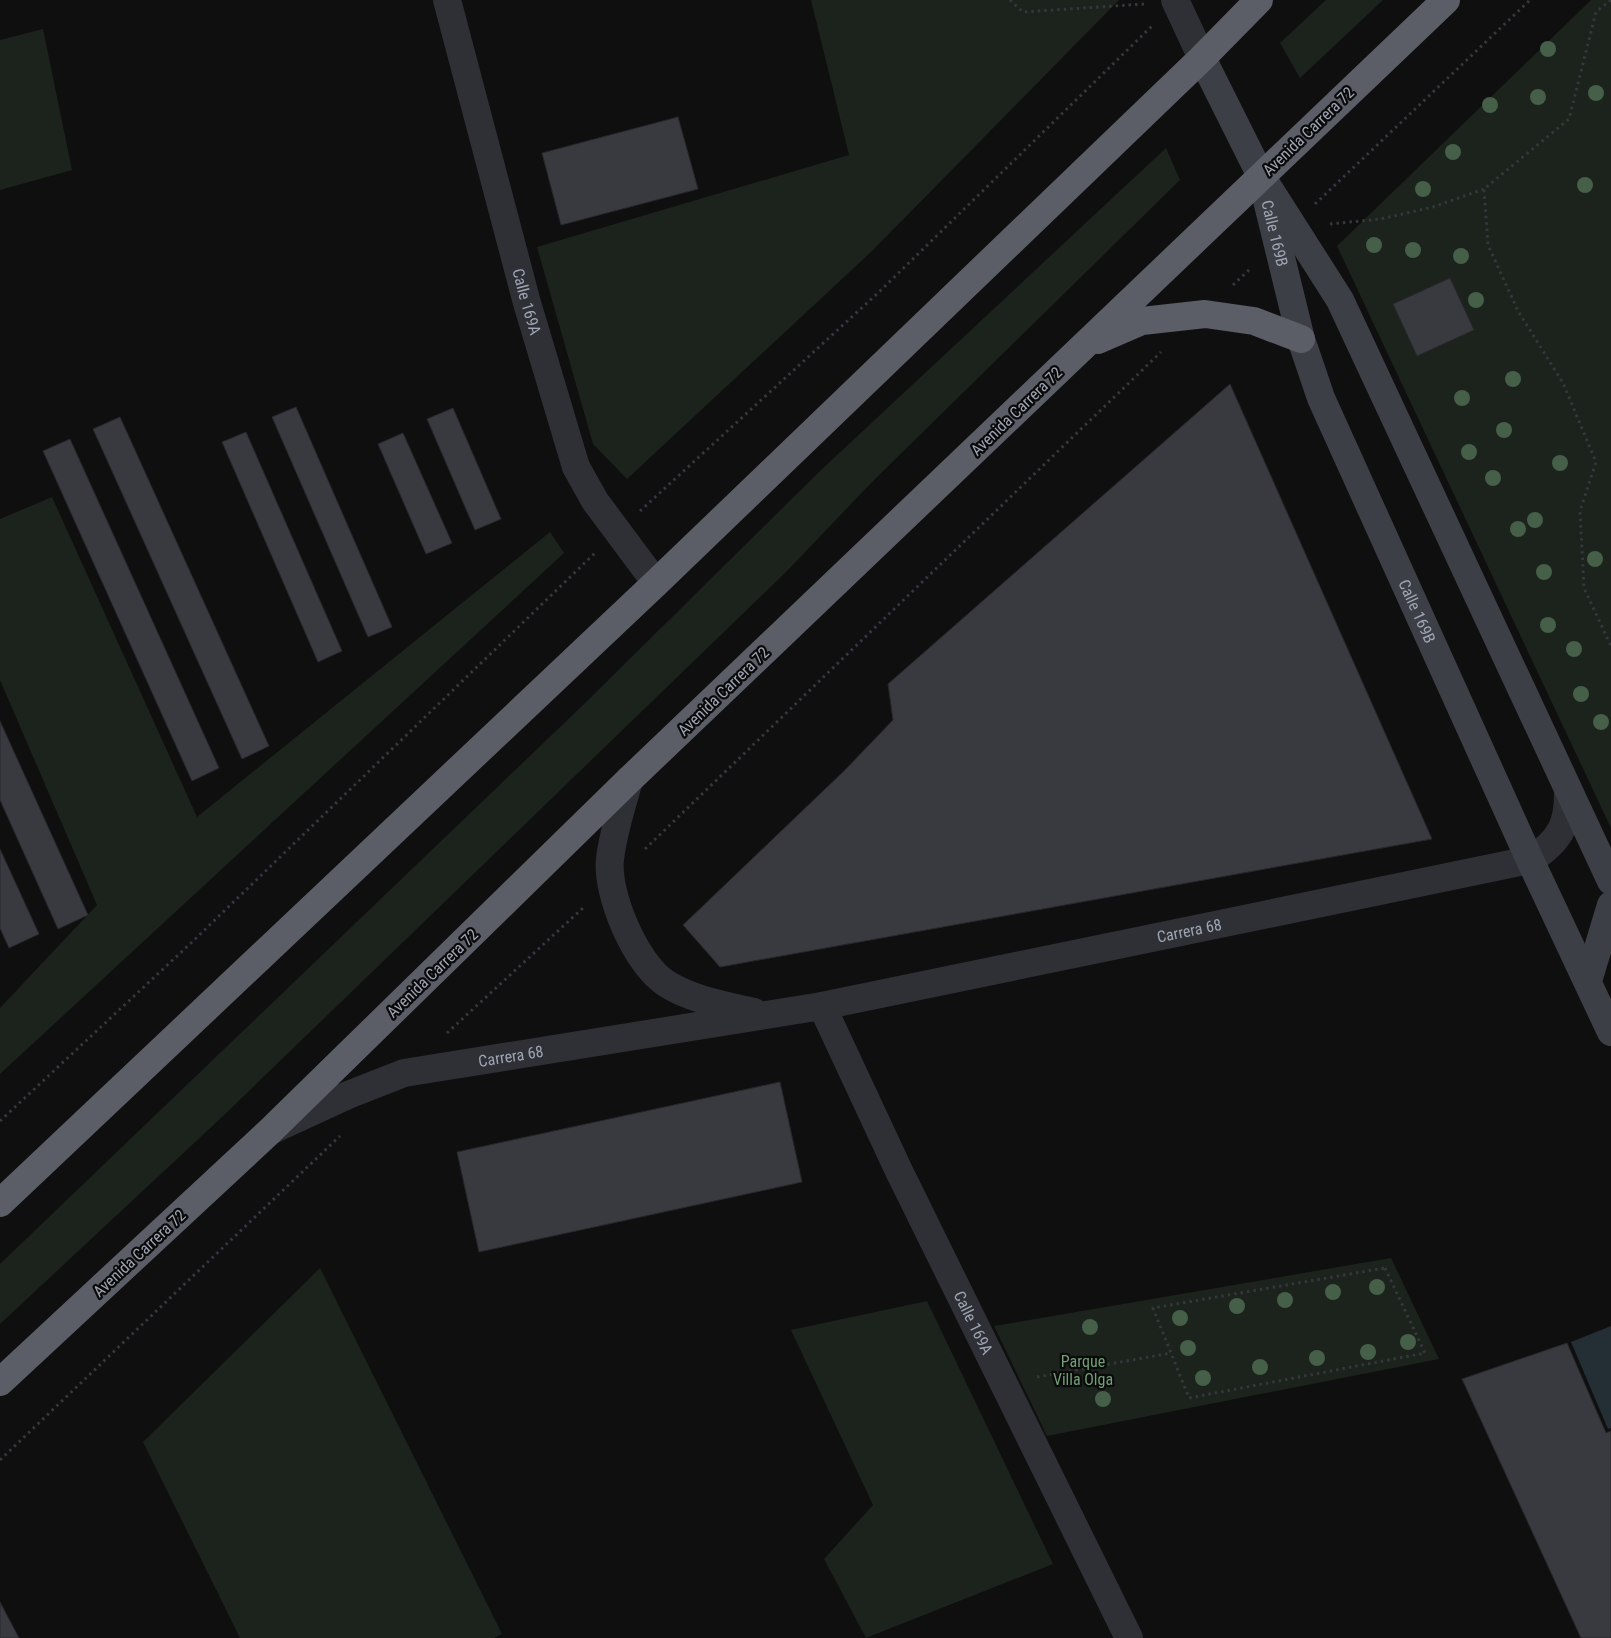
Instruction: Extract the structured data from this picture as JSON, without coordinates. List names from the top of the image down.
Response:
{
  "streets": {
    "highway": ["Avenida Carrera 72"],
    "main road": ["Calle 169B"],
    "street": ["Calle 169A", "Carrera 68"]
  },
  "crossings": [
    ["Avenida Carrera 72", "Calle 169B"],
    ["Avenida Carrera 72", "Carrera 68"],
    ["Calle 169B", "Carrera 68"],
    ["Calle 169A", "Carrera 68"]
  ],
  "parks": ["Parque Villa Olga"]
}
